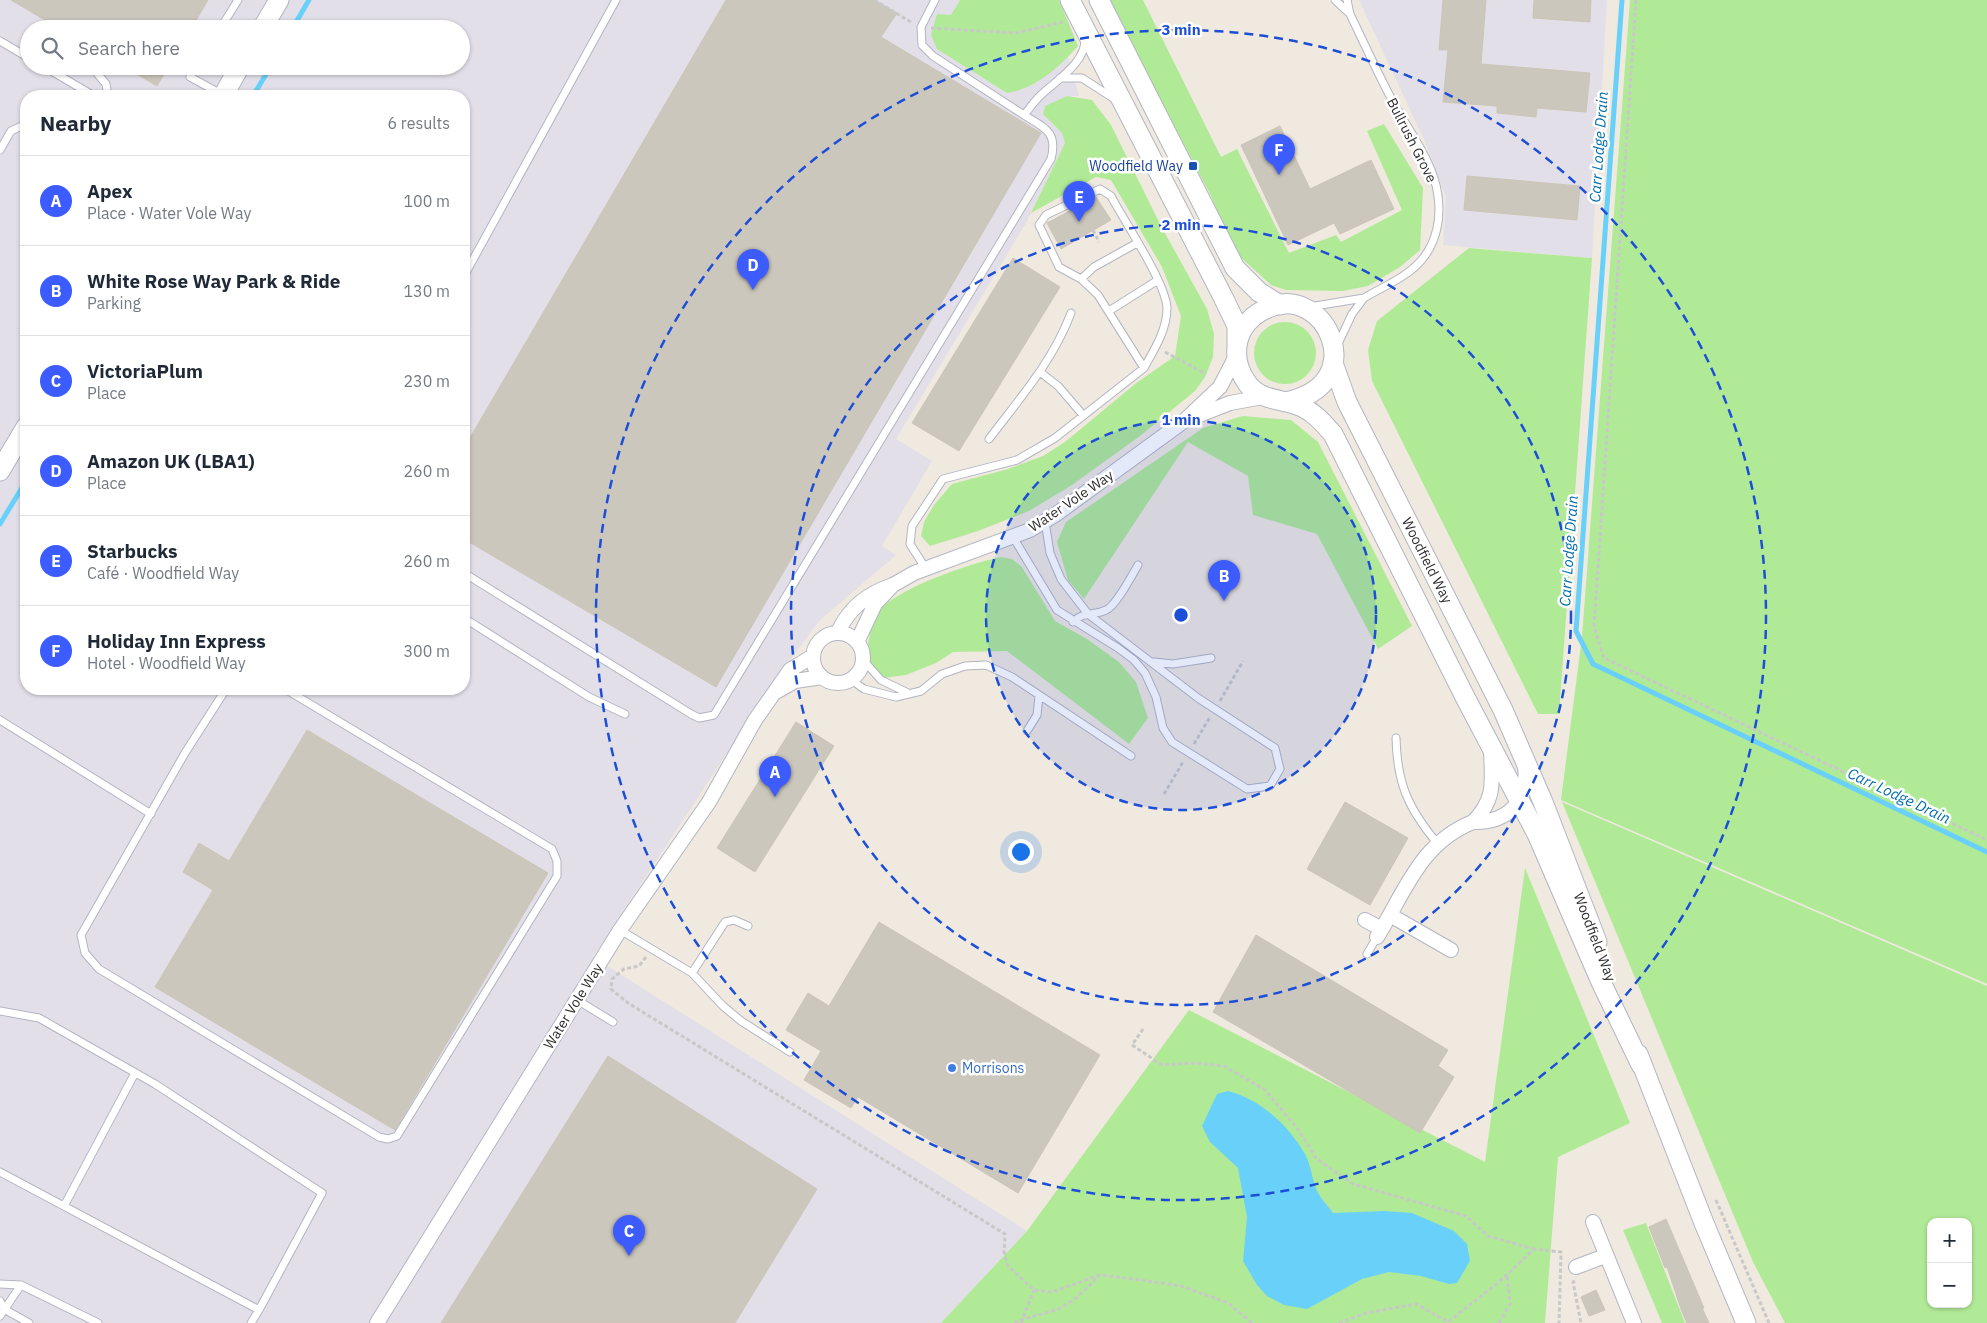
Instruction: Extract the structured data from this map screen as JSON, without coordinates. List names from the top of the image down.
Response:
{
  "streets": {
    "street": ["Water Vole Way", "Woodfield Way"],
    "lane": ["Bullrush Grove"]
  },
  "crossings": [
    ["Bullrush Grove", "Water Vole Way"],
    ["Bullrush Grove", "Woodfield Way"],
    ["Water Vole Way", "Woodfield Way"]
  ],
  "water": ["Carr Lodge Drain"],
  "places": {
    "transit": ["Woodfield Way"],
    "other": ["Morrisons"]
  },
  "page": {
    "search": "Search here",
    "heading": ["Nearby", "6 results"],
    "pins": [
      "F",
      "E",
      "D",
      "B",
      "A",
      "C"
    ],
    "list": [
      {
        "mark": "A",
        "name": "Apex",
        "note": "Place · Water Vole Way",
        "value": "100 m"
      },
      {
        "mark": "B",
        "name": "White Rose Way Park & Ride",
        "note": "Parking",
        "value": "130 m"
      },
      {
        "mark": "C",
        "name": "VictoriaPlum",
        "note": "Place",
        "value": "230 m"
      },
      {
        "mark": "D",
        "name": "Amazon UK (LBA1)",
        "note": "Place",
        "value": "260 m"
      },
      {
        "mark": "E",
        "name": "Starbucks",
        "note": "Café · Woodfield Way",
        "value": "260 m"
      },
      {
        "mark": "F",
        "name": "Holiday Inn Express",
        "note": "Hotel · Woodfield Way",
        "value": "300 m"
      }
    ],
    "map_buttons": ["+", "−"]
  },
  "rings": ["3 min", "2 min", "1 min"]
}
